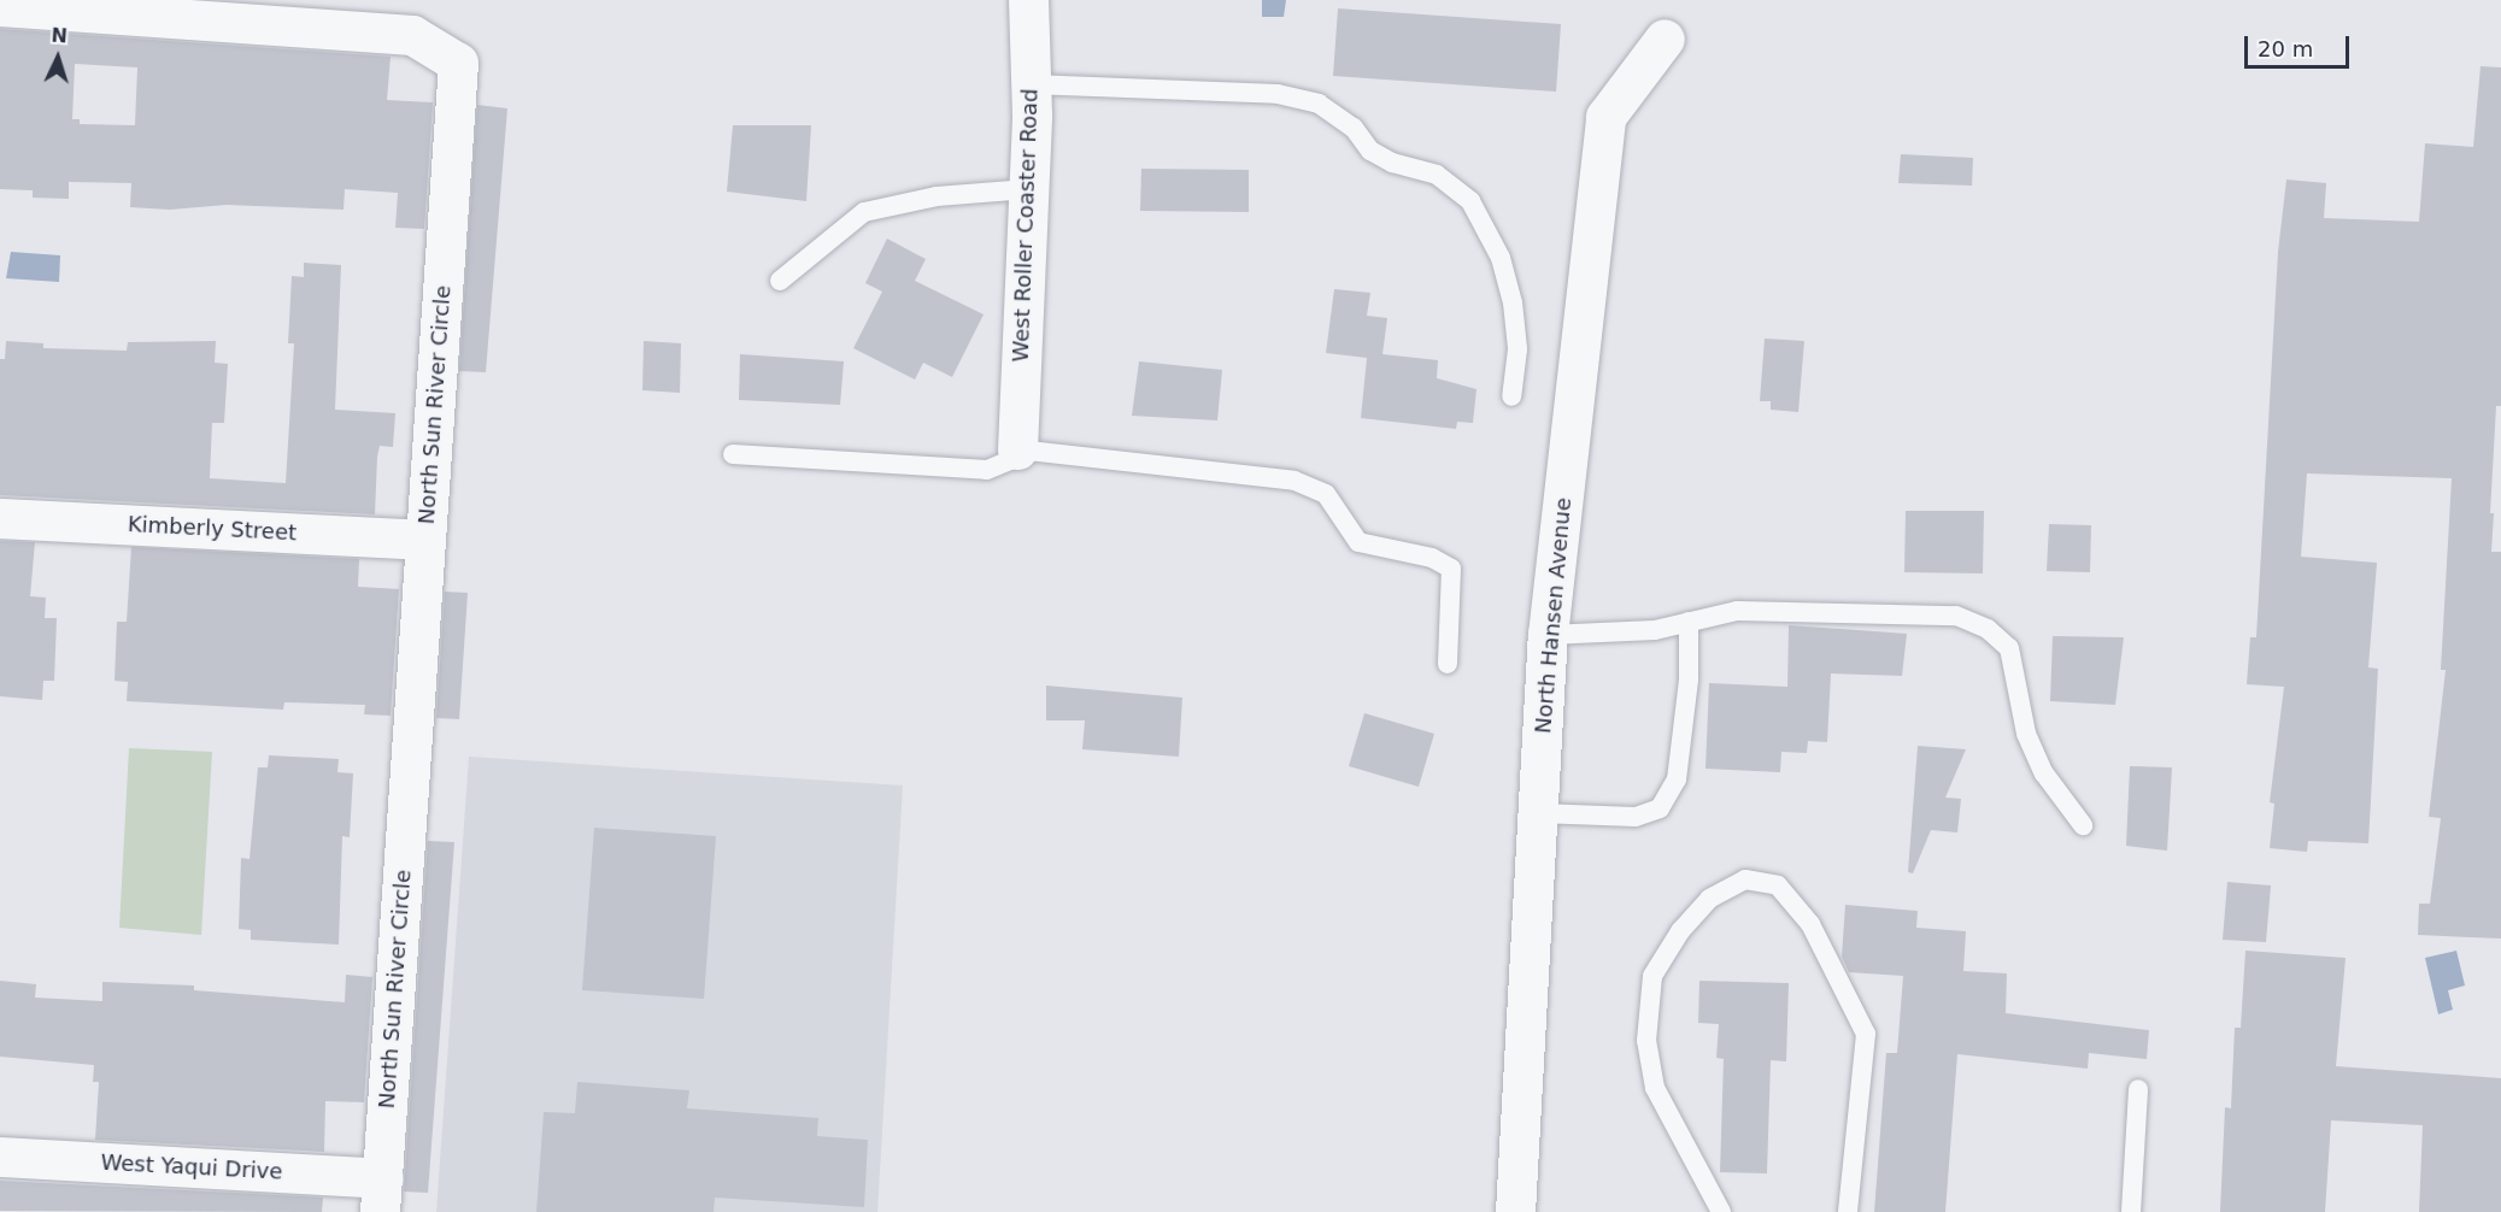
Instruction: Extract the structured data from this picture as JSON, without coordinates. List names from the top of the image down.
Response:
{
  "streets": {
    "street": [
      "West Roller Coaster Road",
      "North Sun River Circle",
      "Kimberly Street",
      "North Hansen Avenue",
      "West Yaqui Drive"
    ]
  },
  "crossings": [
    ["North Sun River Circle", "Kimberly Street"],
    ["North Sun River Circle", "West Yaqui Drive"]
  ],
  "scale_bar": "20 m",
  "north": "top"
}
